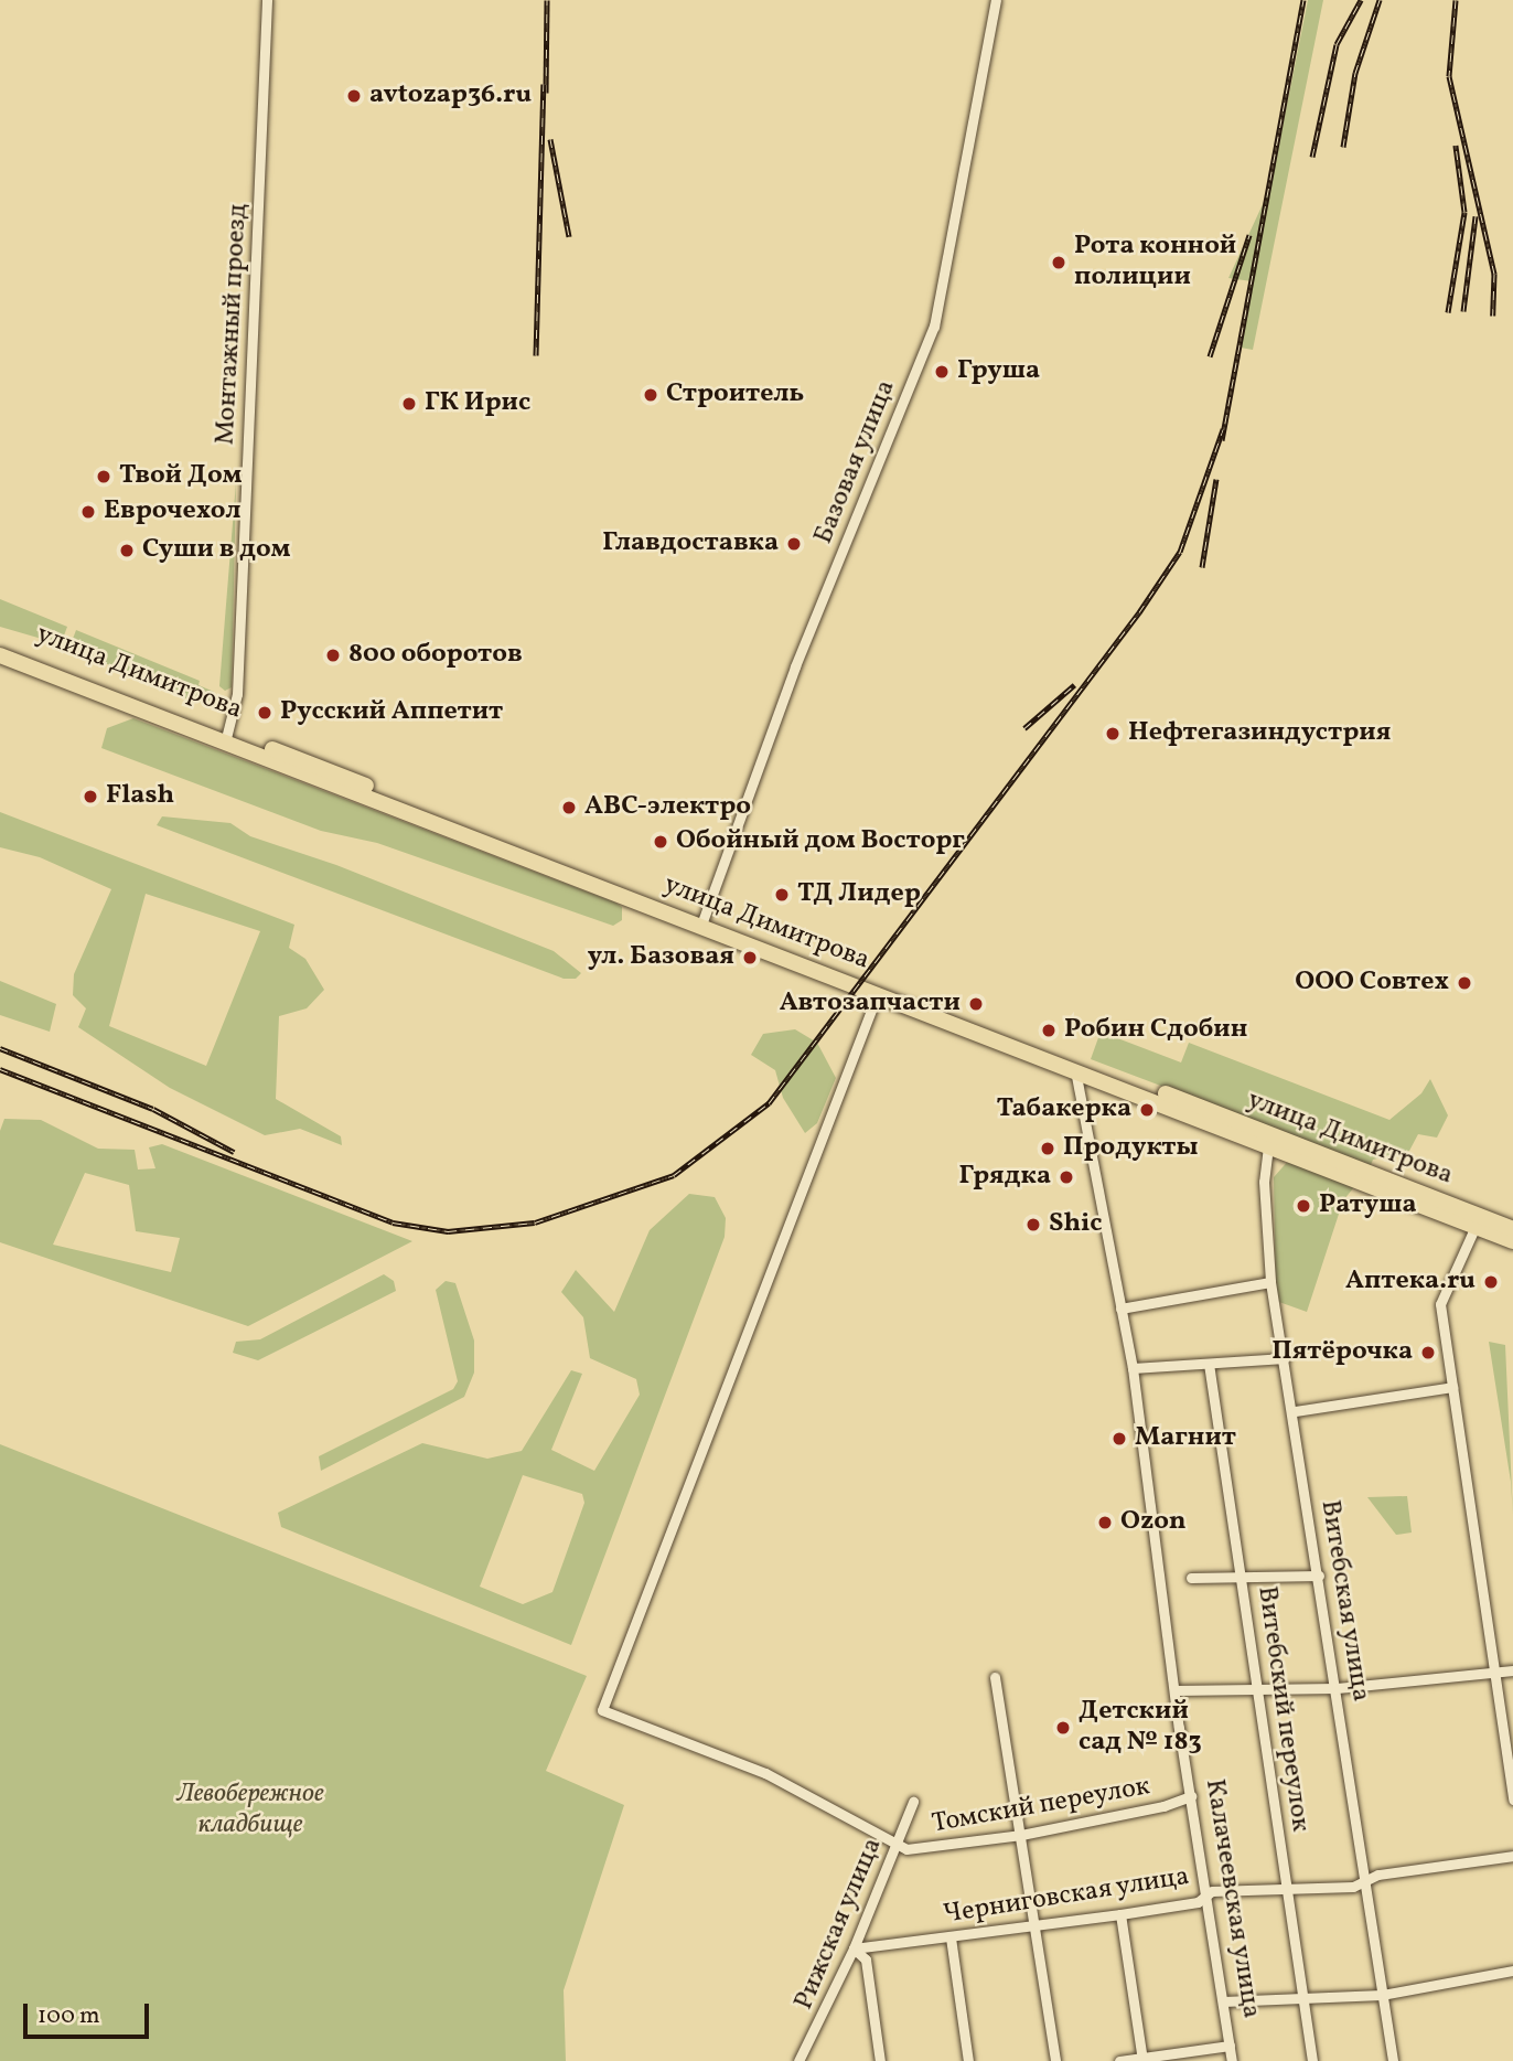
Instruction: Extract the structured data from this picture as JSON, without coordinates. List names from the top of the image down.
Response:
{
  "streets": {
    "main road": ["улица Димитрова"],
    "street": [
      "Монтажный проезд",
      "Базовая улица",
      "Витебская улица",
      "Витебский переулок",
      "Томский переулок",
      "Черниговская улица",
      "Калачеевская улица",
      "Рижская улица"
    ]
  },
  "crossings": [
    ["Монтажный проезд", "улица Димитрова"],
    ["Базовая улица", "улица Димитрова"],
    ["улица Димитрова", "Витебская улица"],
    ["улица Димитрова", "Калачеевская улица"],
    ["Витебская улица", "Черниговская улица"],
    ["Витебский переулок", "Черниговская улица"],
    ["Томский переулок", "Калачеевская улица"],
    ["Томский переулок", "Рижская улица"],
    ["Черниговская улица", "Калачеевская улица"],
    ["Черниговская улица", "Рижская улица"]
  ],
  "parks": ["Левобережное кладбище"],
  "places": [
    "avtozap36.ru",
    "Рота конной полиции",
    "Груша",
    "Строитель",
    "ГК Ирис",
    "Твой Дом",
    "Еврочехол",
    "Главдоставка",
    "Суши в дом",
    "800 оборотов",
    "Русский Аппетит",
    "Нефтегазиндустрия",
    "Flash",
    "АВС-электро",
    "Обойный дом Восторг",
    "ТД Лидер",
    "ул. Базовая",
    "ООО Совтех",
    "Автозапчасти",
    "Робин Сдобин",
    "Табакерка",
    "Продукты",
    "Грядка",
    "Ратуша",
    "Shic",
    "Аптека.ru",
    "Пятёрочка",
    "Магнит",
    "Ozon",
    "Детский сад № 183"
  ],
  "scale_bar": "100 m"
}
